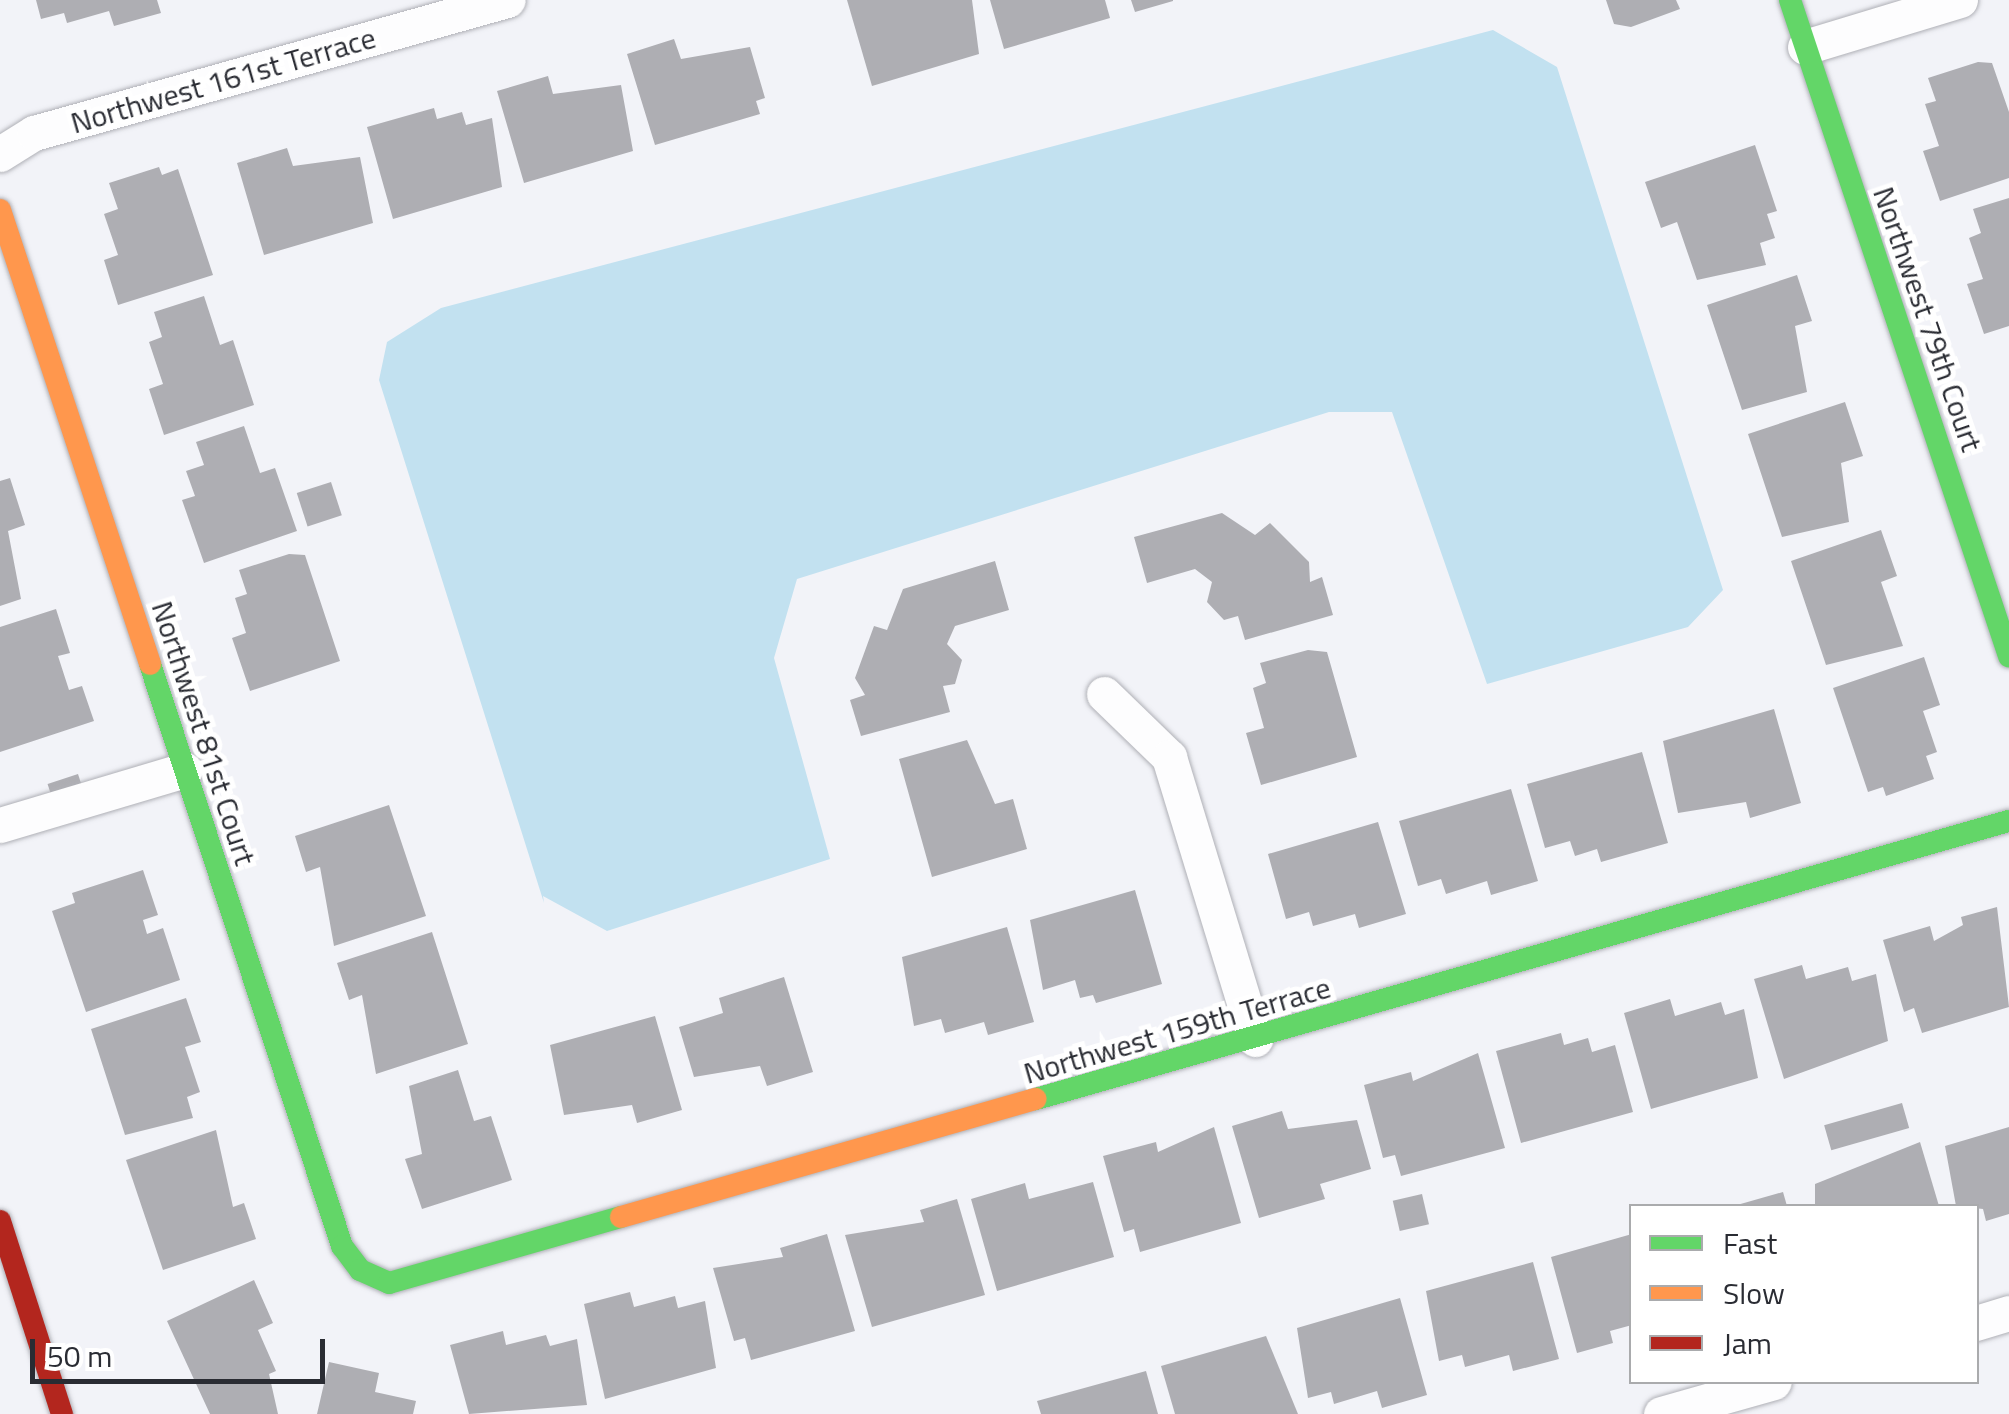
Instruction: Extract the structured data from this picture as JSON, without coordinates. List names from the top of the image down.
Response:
{
  "streets": {
    "street": [
      "Northwest 161st Terrace",
      "Northwest 79th Court",
      "Northwest 81st Court",
      "Northwest 159th Terrace"
    ]
  },
  "crossings": [
    ["Northwest 81st Court", "Northwest 159th Terrace"]
  ],
  "legend": ["Fast", "Slow", "Jam"],
  "scale_bar": "50 m"
}
